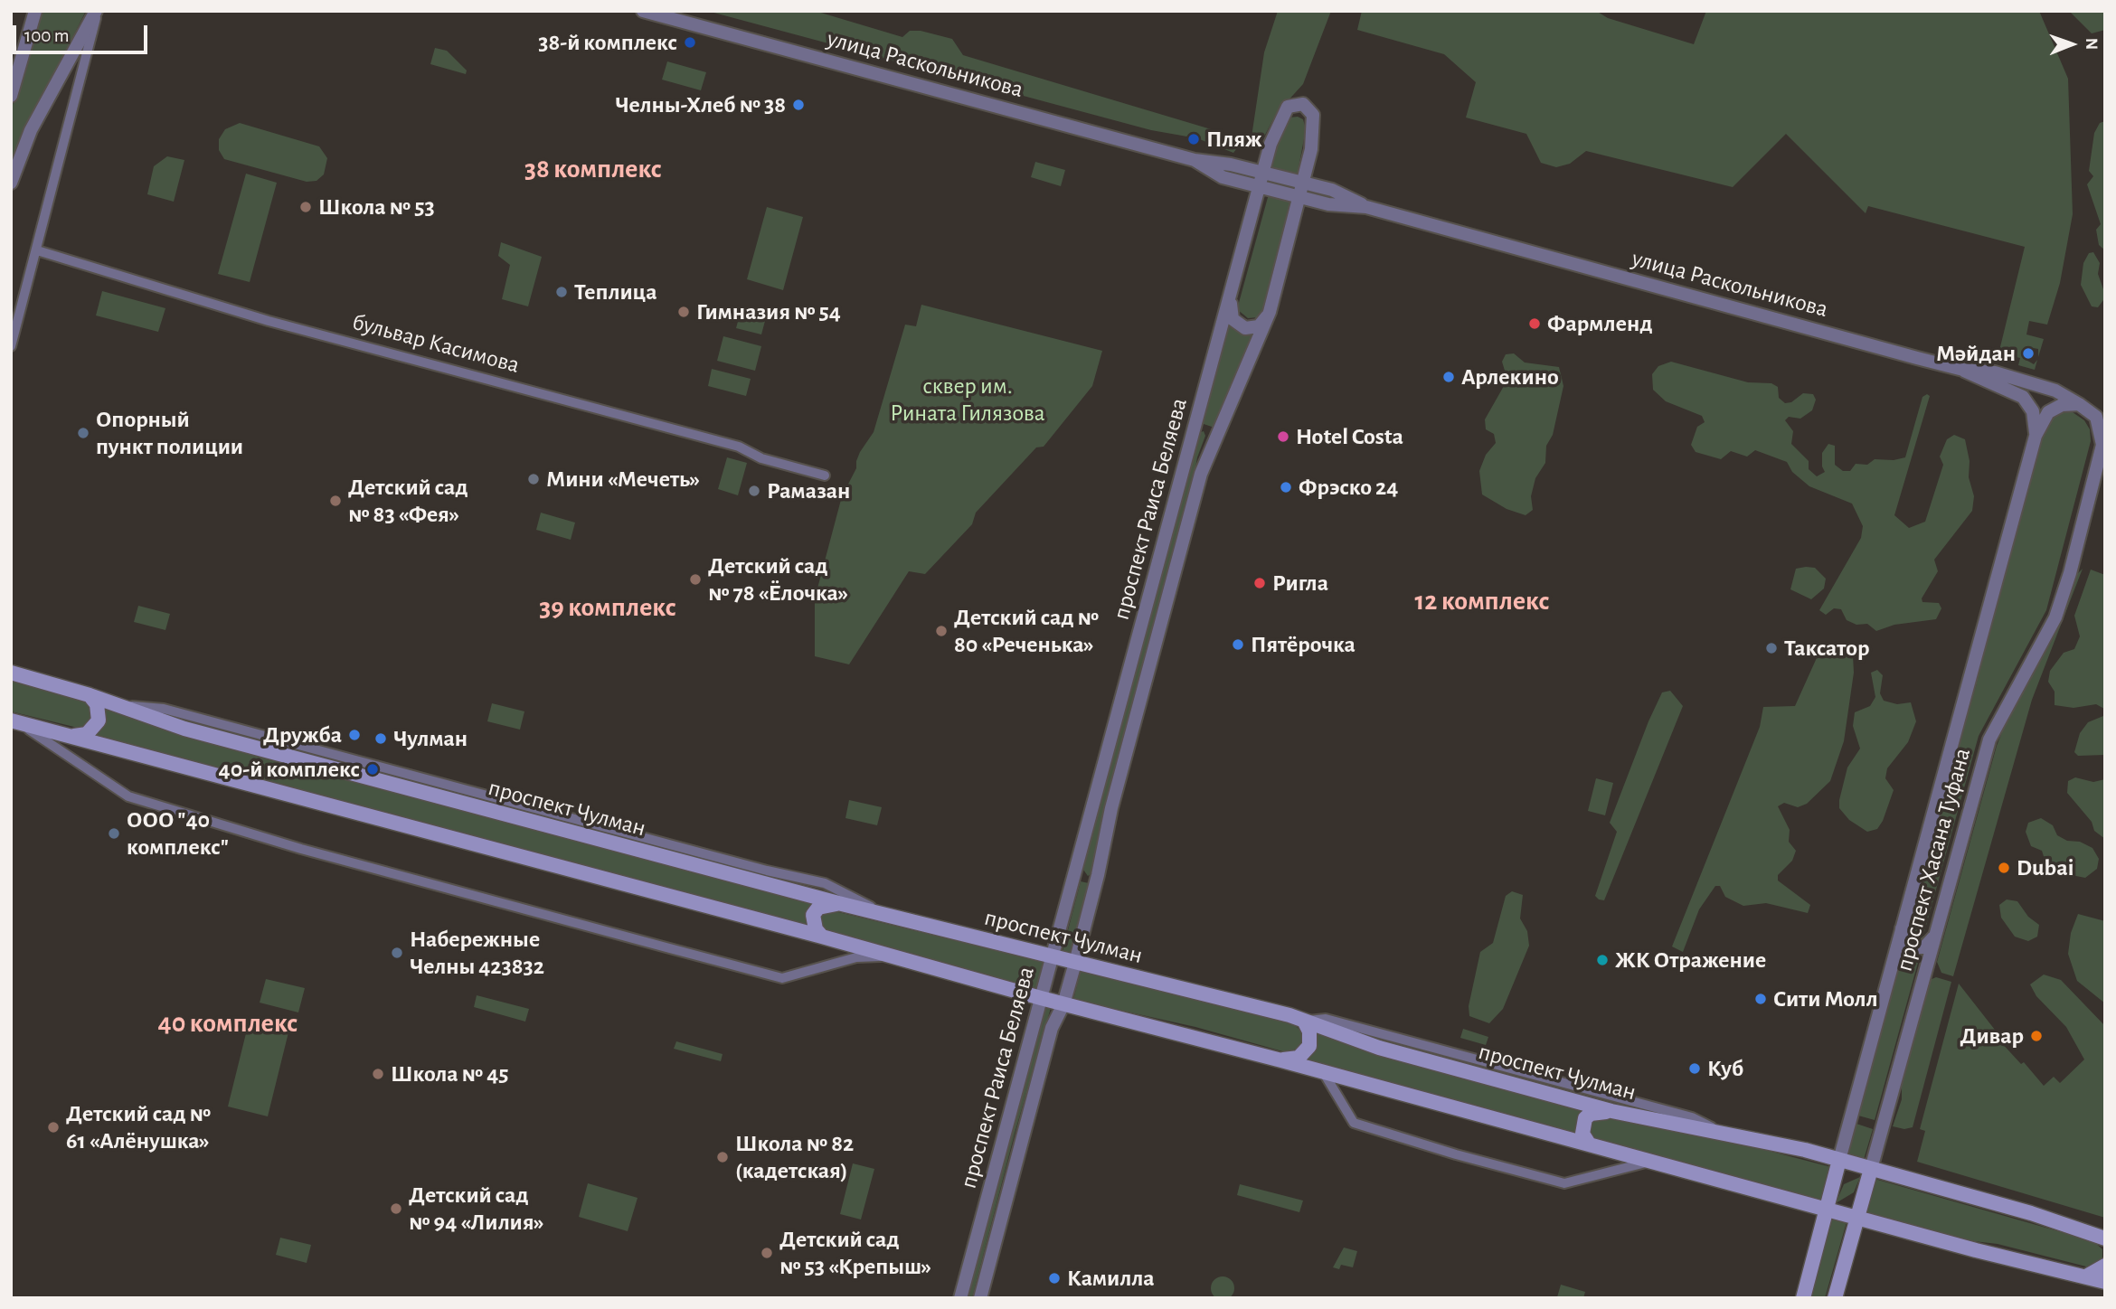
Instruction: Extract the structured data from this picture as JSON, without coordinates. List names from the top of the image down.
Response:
{
  "streets": {
    "main road": ["проспект Чулман", "проспект Хасана Туфана"],
    "street": ["улица Раскольникова", "бульвар Касимова", "проспект Раиса Беляева"]
  },
  "crossings": [
    ["улица Раскольникова", "проспект Раиса Беляева"],
    ["улица Раскольникова", "проспект Хасана Туфана"],
    ["проспект Раиса Беляева", "проспект Чулман"],
    ["проспект Чулман", "проспект Хасана Туфана"]
  ],
  "districts": [
    "38 комплекс",
    "12 комплекс",
    "39 комплекс",
    "40 комплекс"
  ],
  "parks": ["сквер им. Рината Гилязова"],
  "places": [
    "38-й комплекс",
    "Челны-Хлеб № 38",
    "Пляж",
    "Школа № 53",
    "Теплица",
    "Гимназия № 54",
    "Фармленд",
    "Мәйдан",
    "Арлекино",
    "Опорный пункт полиции",
    "Hotel Costa",
    "Мини «Мечеть»",
    "Фрэско 24",
    "Рамазан",
    "Детский сад № 83 «Фея»",
    "Детский сад № 78 «Ёлочка»",
    "Ригла",
    "Детский сад № 80 «Реченька»",
    "Пятёрочка",
    "Таксатор",
    "Дружба",
    "Чулман",
    "40-й комплекс",
    "ООО \"40 комплекс\"",
    "Dubai",
    "Набережные Челны 423832",
    "ЖК Отражение",
    "Сити Молл",
    "Дивар",
    "Куб",
    "Школа № 45",
    "Детский сад № 61 «Алёнушка»",
    "Школа № 82 (кадетская)",
    "Детский сад № 94 «Лилия»",
    "Детский сад № 53 «Крепыш»",
    "Камилла"
  ],
  "scale_bar": "100 m",
  "north": "right"
}
